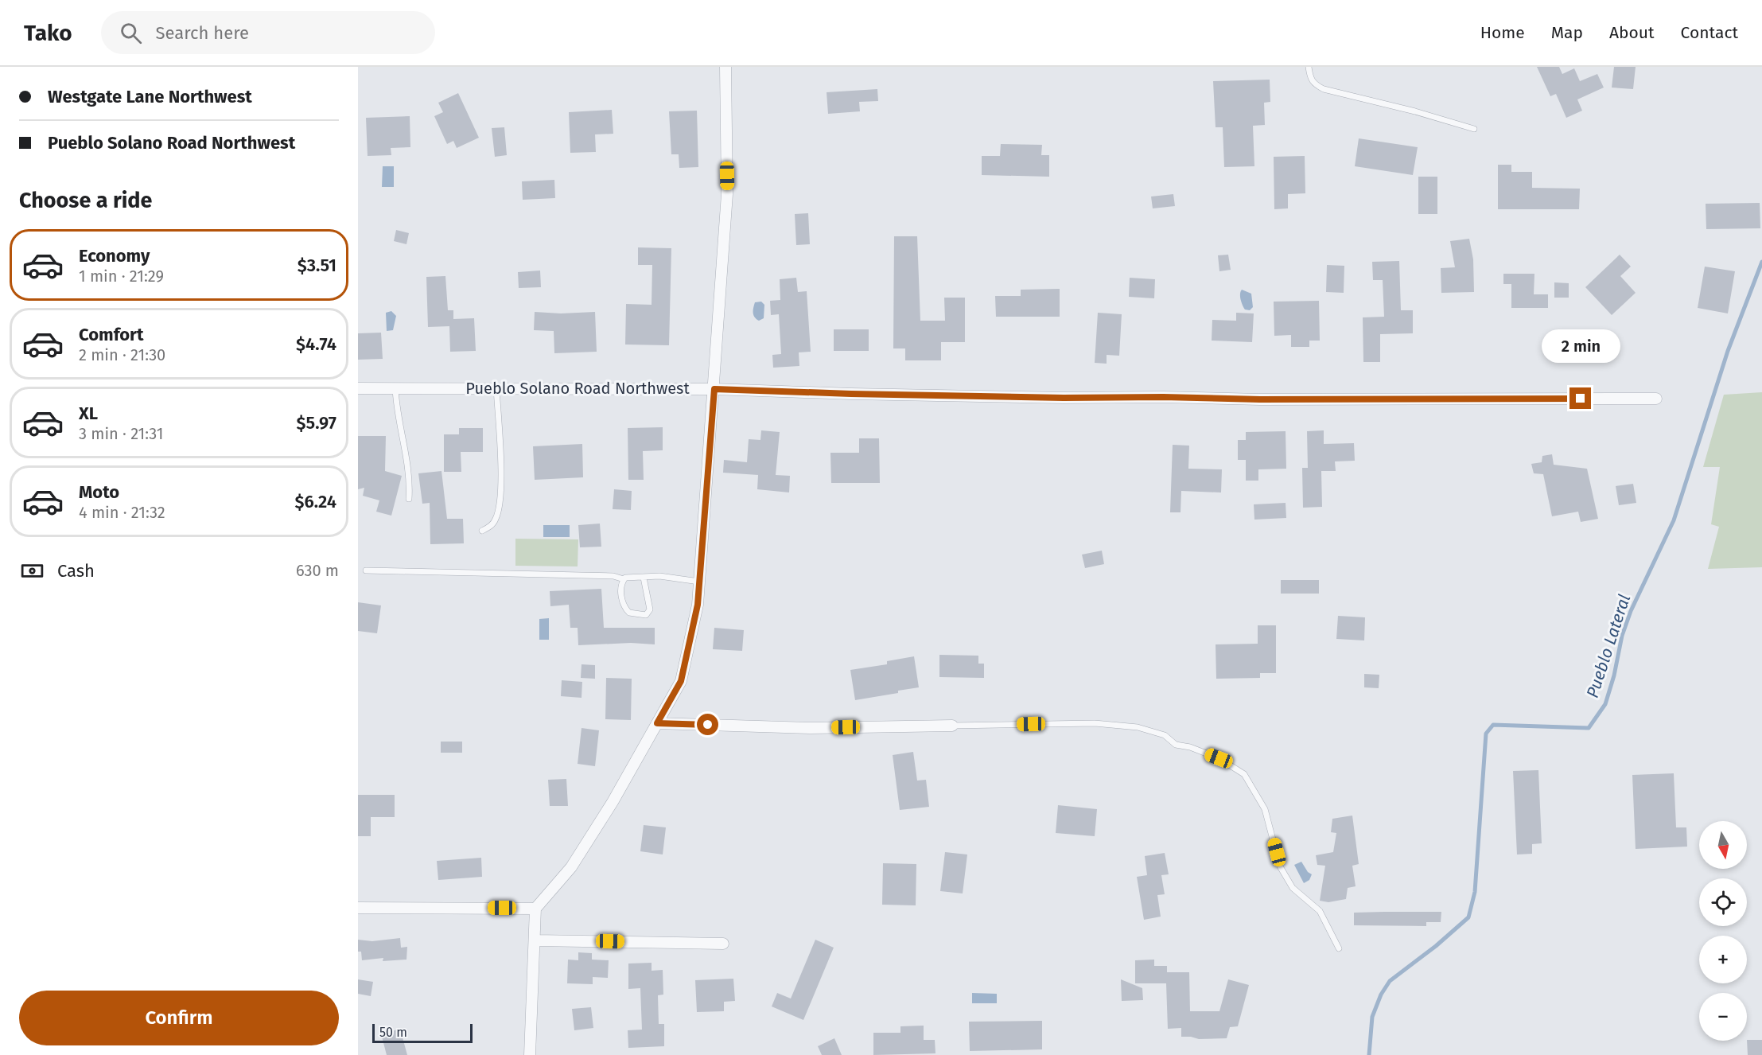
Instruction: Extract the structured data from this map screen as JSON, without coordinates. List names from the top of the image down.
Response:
{
  "streets": {
    "street": ["Pueblo Solano Road Northwest"]
  },
  "water": ["Pueblo Lateral"],
  "scale_bar": "50 m",
  "north": "bottom",
  "page": {
    "header": "Tako",
    "search": "Search here",
    "nav": [
      "Home",
      "Map",
      "About",
      "Contact"
    ],
    "banner": ["Westgate Lane Northwest", "Pueblo Solano Road Northwest"],
    "heading": "Choose a ride",
    "list": [
      {
        "name": "Economy",
        "note": "1 min · 21:29",
        "value": "$3.51"
      },
      {
        "name": "Comfort",
        "note": "2 min · 21:30",
        "value": "$4.74"
      },
      {
        "name": "XL",
        "note": "3 min · 21:31",
        "value": "$5.97"
      },
      {
        "name": "Moto",
        "note": "4 min · 21:32",
        "value": "$6.24"
      }
    ],
    "bubble": "2 min",
    "pay": ["Cash", "630 m"],
    "map_buttons": ["+", "−"],
    "buttons": "Confirm",
    "scale": "50 m"
  }
}
